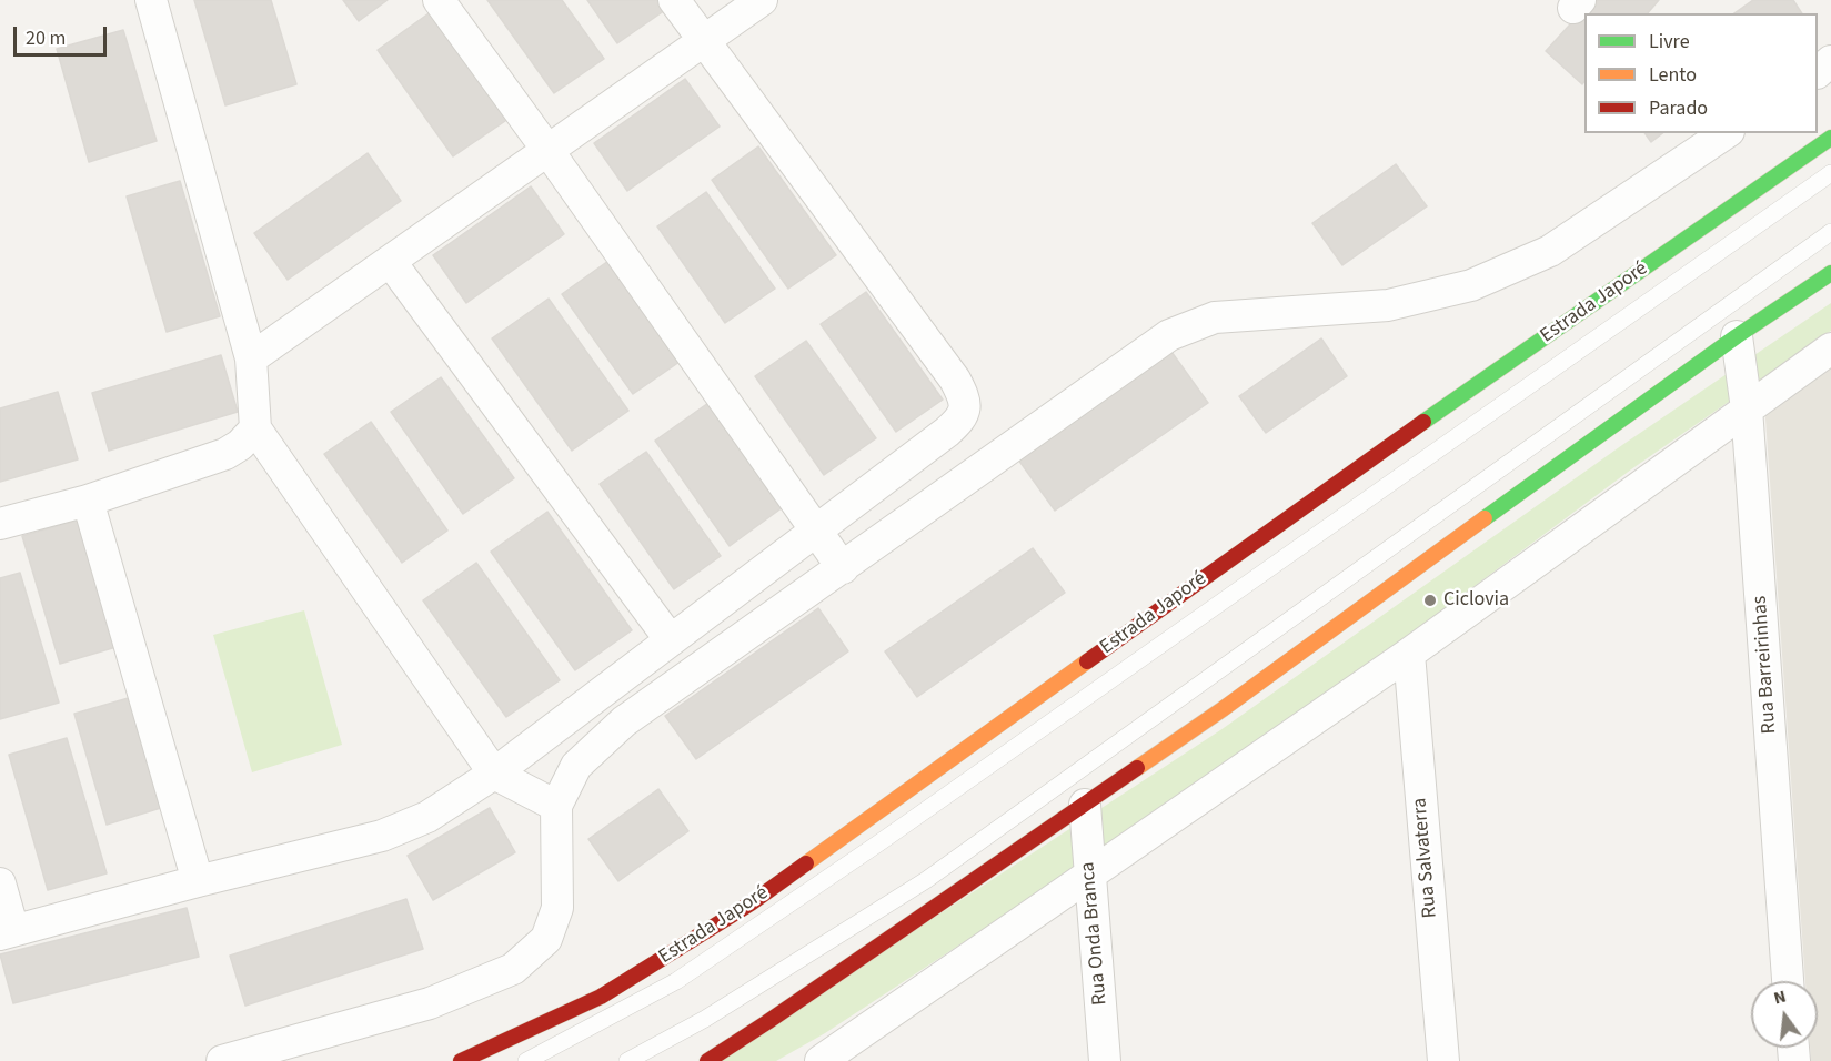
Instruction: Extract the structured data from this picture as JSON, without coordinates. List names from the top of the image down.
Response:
{
  "streets": {
    "main road": ["Estrada Japoré"],
    "street": ["Rua Barreirinhas", "Rua Salvaterra", "Rua Onda Branca"]
  },
  "places": ["Ciclovia"],
  "legend": ["Livre", "Lento", "Parado"],
  "scale_bar": "20 m",
  "north": "top"
}
